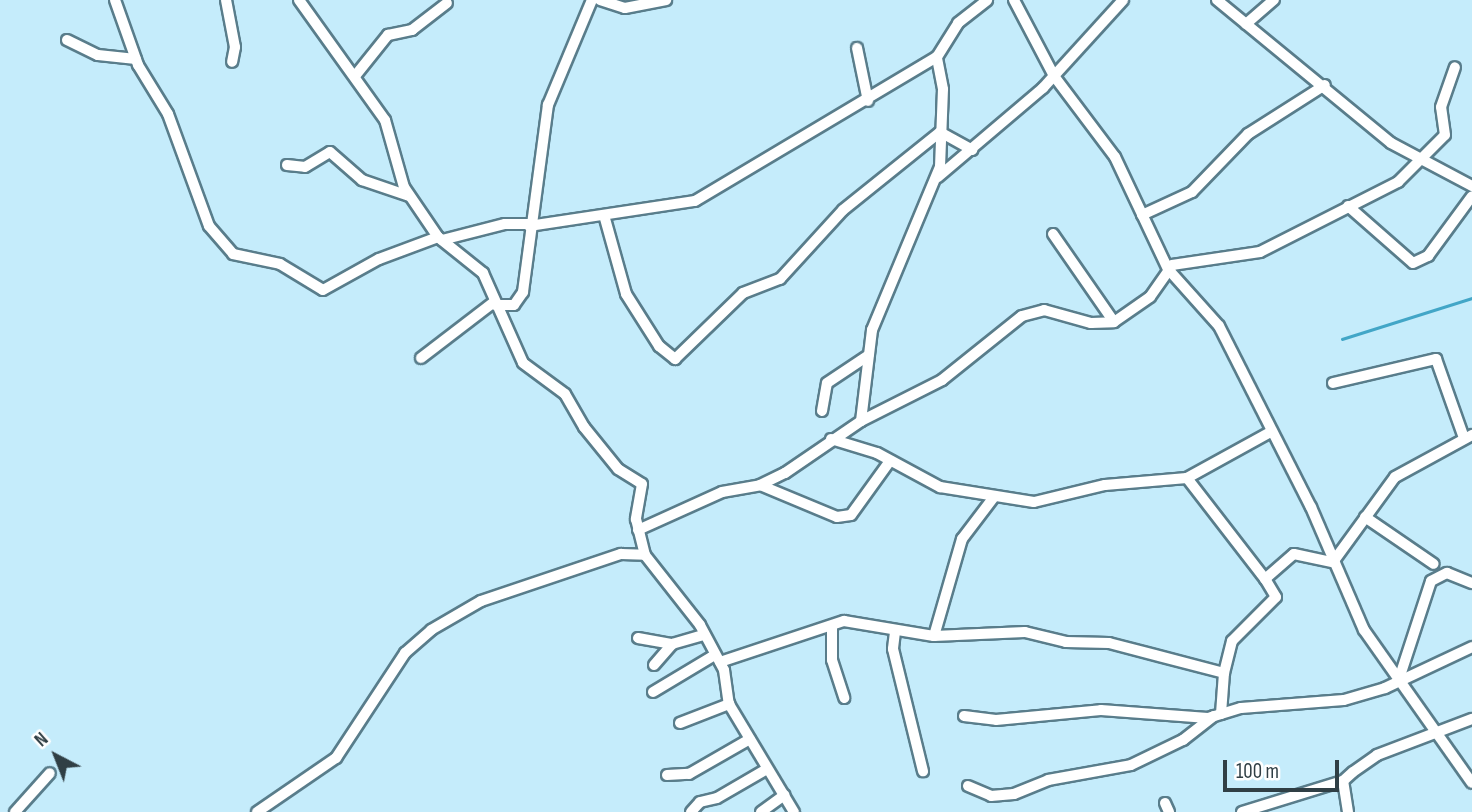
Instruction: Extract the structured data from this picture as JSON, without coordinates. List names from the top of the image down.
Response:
{
  "scale_bar": "100 m",
  "north": "top left"
}
